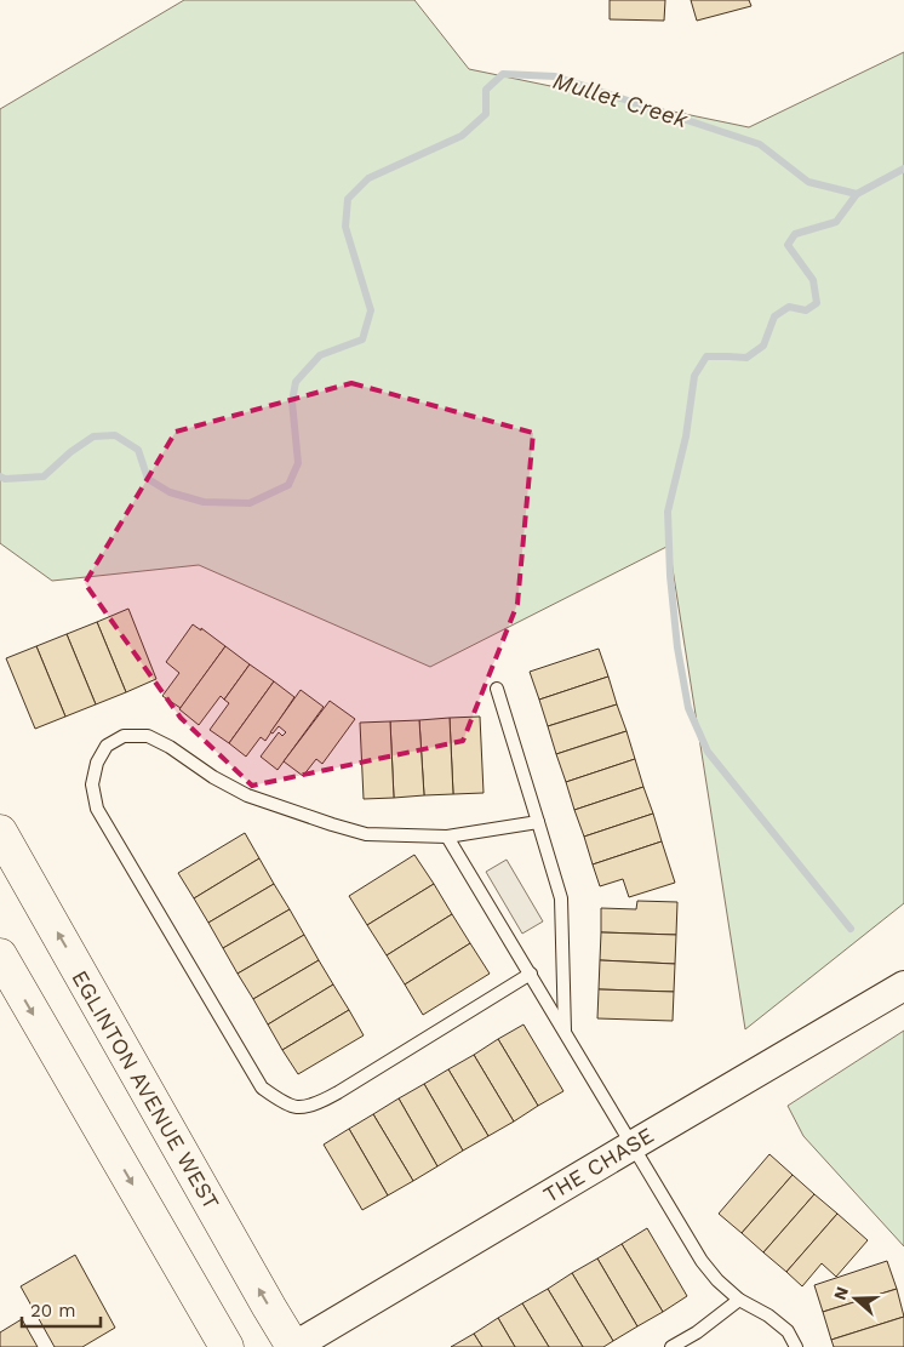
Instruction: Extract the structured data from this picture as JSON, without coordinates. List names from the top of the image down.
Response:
{
  "streets": {
    "main road": ["EGLINTON AVENUE WEST"],
    "street": ["THE CHASE"]
  },
  "crossings": [
    ["EGLINTON AVENUE WEST", "THE CHASE"]
  ],
  "water": ["Mullet Creek"],
  "scale_bar": "20 m",
  "north": "left"
}
